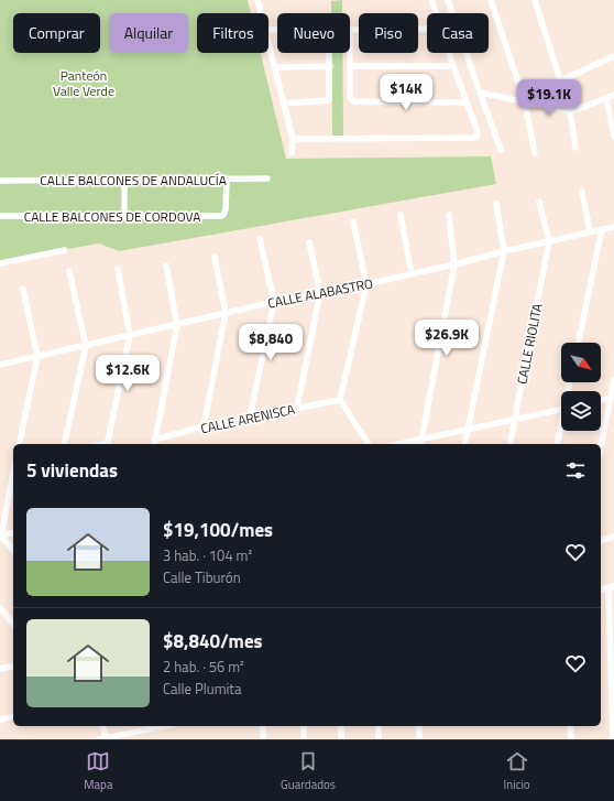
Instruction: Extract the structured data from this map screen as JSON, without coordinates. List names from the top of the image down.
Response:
{
  "streets": {
    "street": [
      "CALLE BALCONES DE ANDALUCÍA",
      "CALLE BALCONES DE CORDOVA",
      "CALLE ALABASTRO",
      "CALLE RIOLITA",
      "CALLE ARENISCA"
    ]
  },
  "crossings": [
    ["CALLE BALCONES DE ANDALUCÍA", "CALLE BALCONES DE CORDOVA"],
    ["CALLE ALABASTRO", "CALLE RIOLITA"]
  ],
  "parks": ["Panteón Valle Verde"],
  "north": "bottom right",
  "page": {
    "chip": [
      "Comprar",
      "Alquilar",
      "Filtros",
      "Nuevo",
      "Piso",
      "Casa"
    ],
    "price": [
      "$14K",
      "$19.1K",
      "$26.9K",
      "$8,840",
      "$12.6K"
    ],
    "heading": "5 viviendas",
    "list": [
      {
        "name": "$19,100/mes",
        "note": "3 hab. · 104 m² · Calle Tiburón"
      },
      {
        "name": "$8,840/mes",
        "note": "2 hab. · 56 m² · Calle Plumita"
      }
    ],
    "tabs": ["Mapa", "Guardados", "Inicio"]
  }
}
